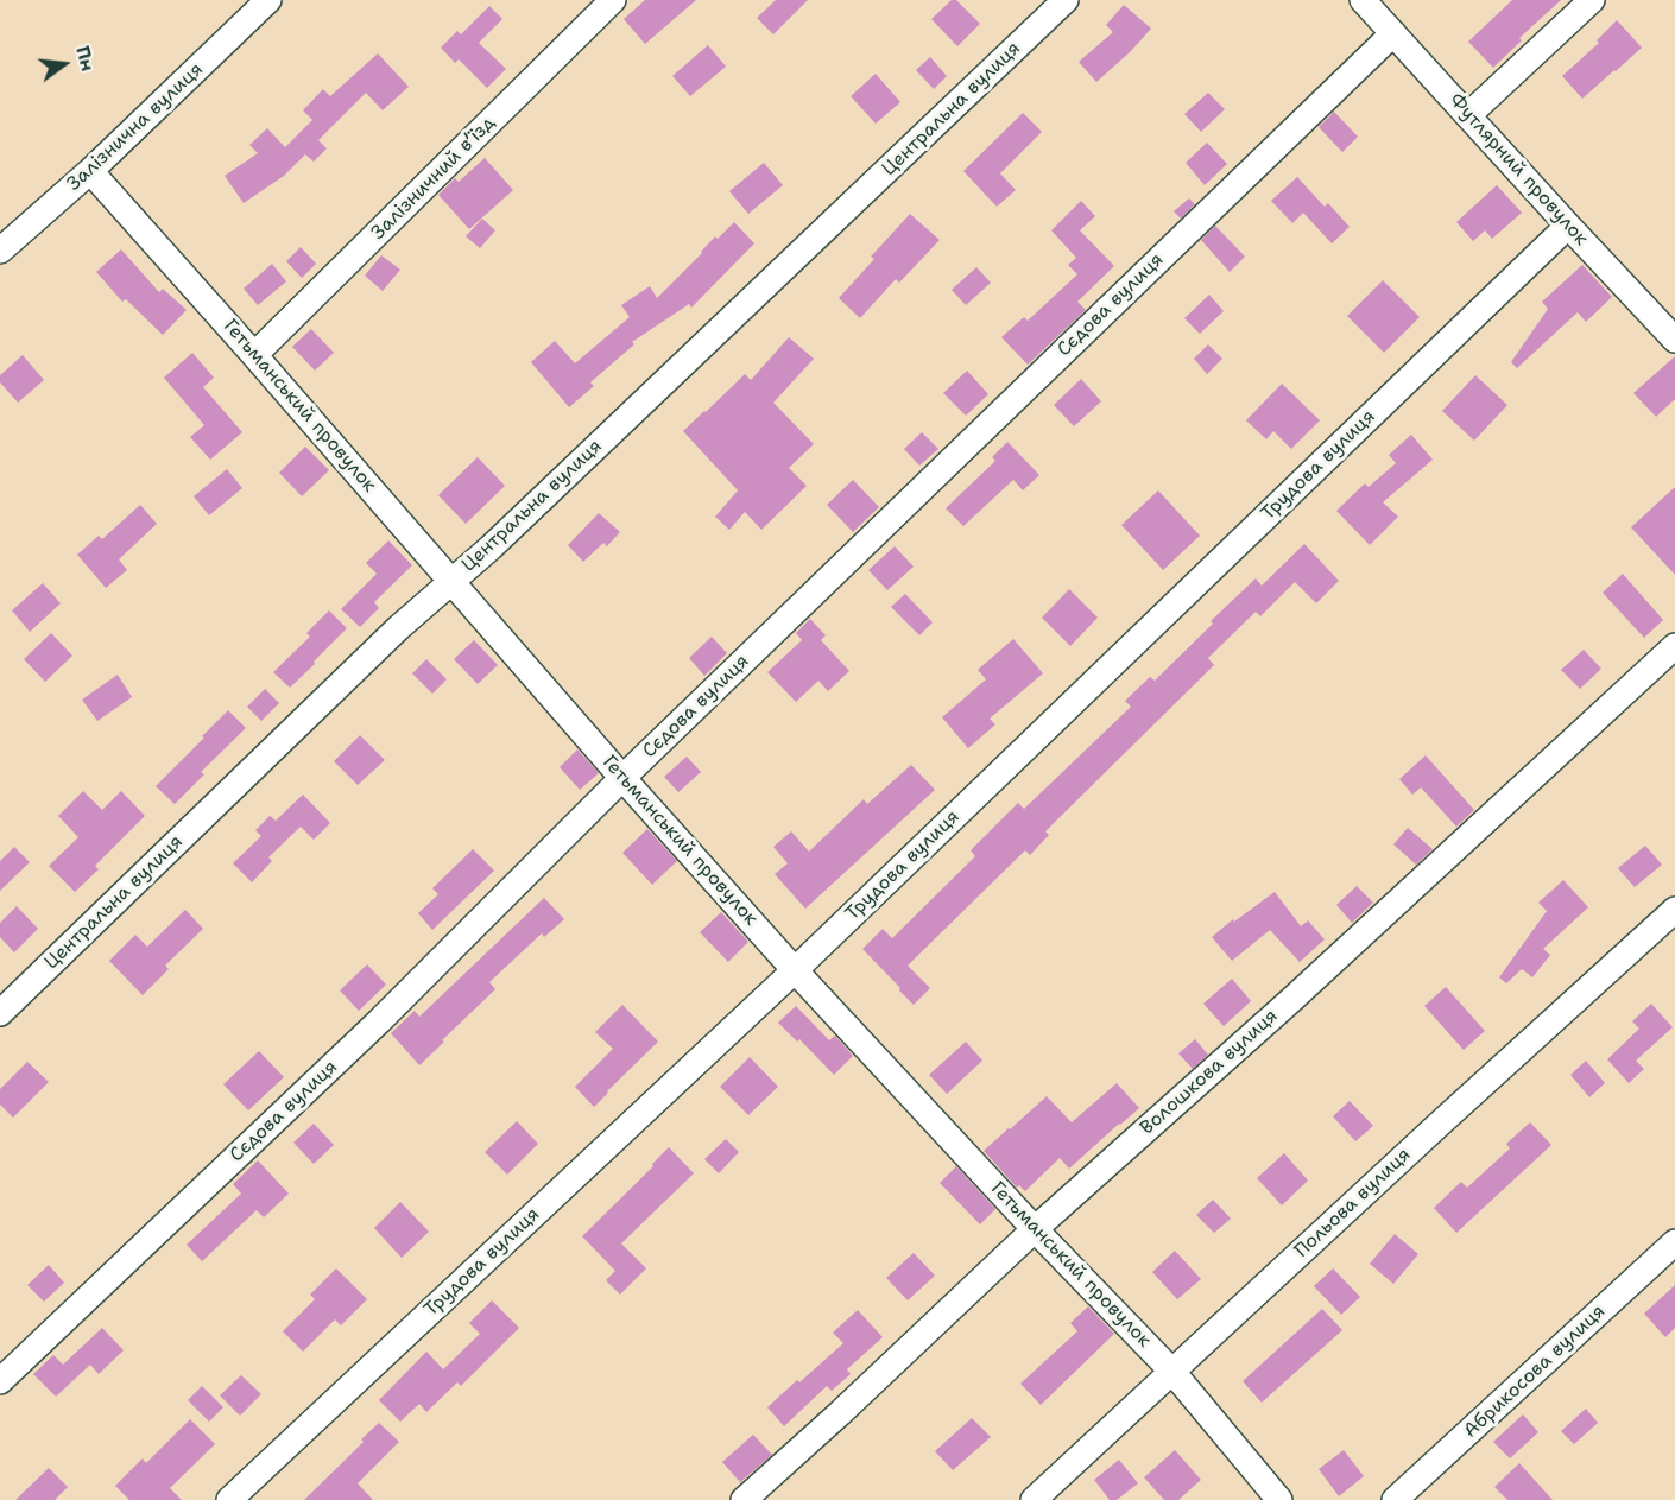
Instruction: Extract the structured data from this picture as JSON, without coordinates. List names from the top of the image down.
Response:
{
  "streets": {
    "street": [
      "Центральна вулиця",
      "Залізнична вулиця",
      "Футлярний провулок",
      "Залізничний в’їзд",
      "Сєдова вулиця",
      "Гетьманський провулок",
      "Трудова вулиця",
      "Волошкова вулиця",
      "Польова вулиця",
      "Абрикосова вулиця"
    ]
  },
  "crossings": [
    ["Центральна вулиця", "Гетьманський провулок"],
    ["Залізнична вулиця", "Гетьманський провулок"],
    ["Футлярний провулок", "Сєдова вулиця"],
    ["Футлярний провулок", "Трудова вулиця"],
    ["Залізничний в’їзд", "Гетьманський провулок"],
    ["Сєдова вулиця", "Гетьманський провулок"],
    ["Гетьманський провулок", "Трудова вулиця"],
    ["Гетьманський провулок", "Волошкова вулиця"],
    ["Гетьманський провулок", "Польова вулиця"]
  ],
  "north": "right"
}
